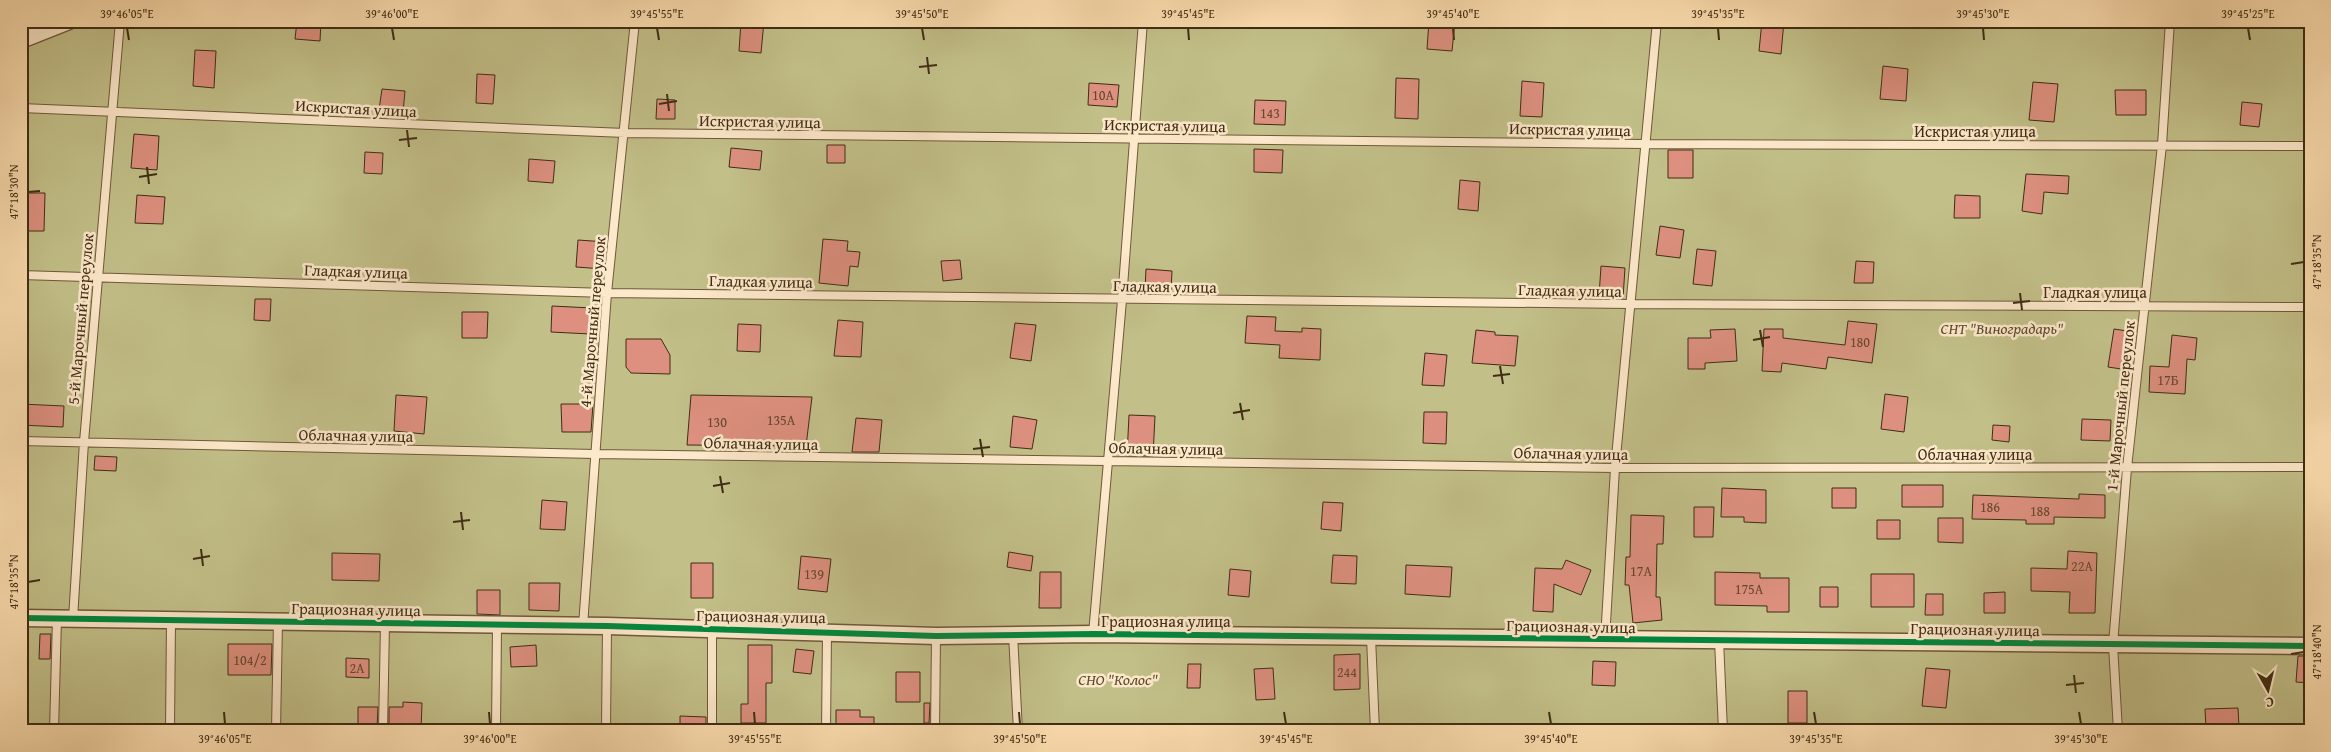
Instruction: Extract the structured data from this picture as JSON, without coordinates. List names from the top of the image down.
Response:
{
  "streets": {
    "street": ["Грациозная улица"],
    "lane": [
      "Искристая улица",
      "Гладкая улица",
      "5-й Марочный переулок",
      "4-й Марочный переулок",
      "1-й Марочный переулок",
      "Облачная улица"
    ]
  },
  "crossings": [
    ["Искристая улица", "5-й Марочный переулок"],
    ["Искристая улица", "4-й Марочный переулок"],
    ["Искристая улица", "1-й Марочный переулок"],
    ["Гладкая улица", "5-й Марочный переулок"],
    ["Гладкая улица", "4-й Марочный переулок"],
    ["Гладкая улица", "1-й Марочный переулок"],
    ["5-й Марочный переулок", "Облачная улица"],
    ["5-й Марочный переулок", "Грациозная улица"],
    ["4-й Марочный переулок", "Облачная улица"],
    ["4-й Марочный переулок", "Грациозная улица"],
    ["1-й Марочный переулок", "Облачная улица"],
    ["1-й Марочный переулок", "Грациозная улица"]
  ],
  "parks": ["СНТ \"Виноградарь\"", "СНО \"Колос\""],
  "house_numbers": [
    "10А",
    "143",
    "180",
    "17Б",
    "135А",
    "130",
    "186",
    "188",
    "22А",
    "17А",
    "139",
    "175А",
    "104/2",
    "2А",
    "244"
  ],
  "north": "bottom",
  "coordinates": [
    "39°46'05\"E",
    "39°46'00\"E",
    "39°45'55\"E",
    "39°45'50\"E",
    "39°45'45\"E",
    "39°45'40\"E",
    "39°45'35\"E",
    "39°45'30\"E",
    "39°45'25\"E",
    "47°18'30\"N",
    "47°18'35\"N",
    "47°18'40\"N"
  ]
}
